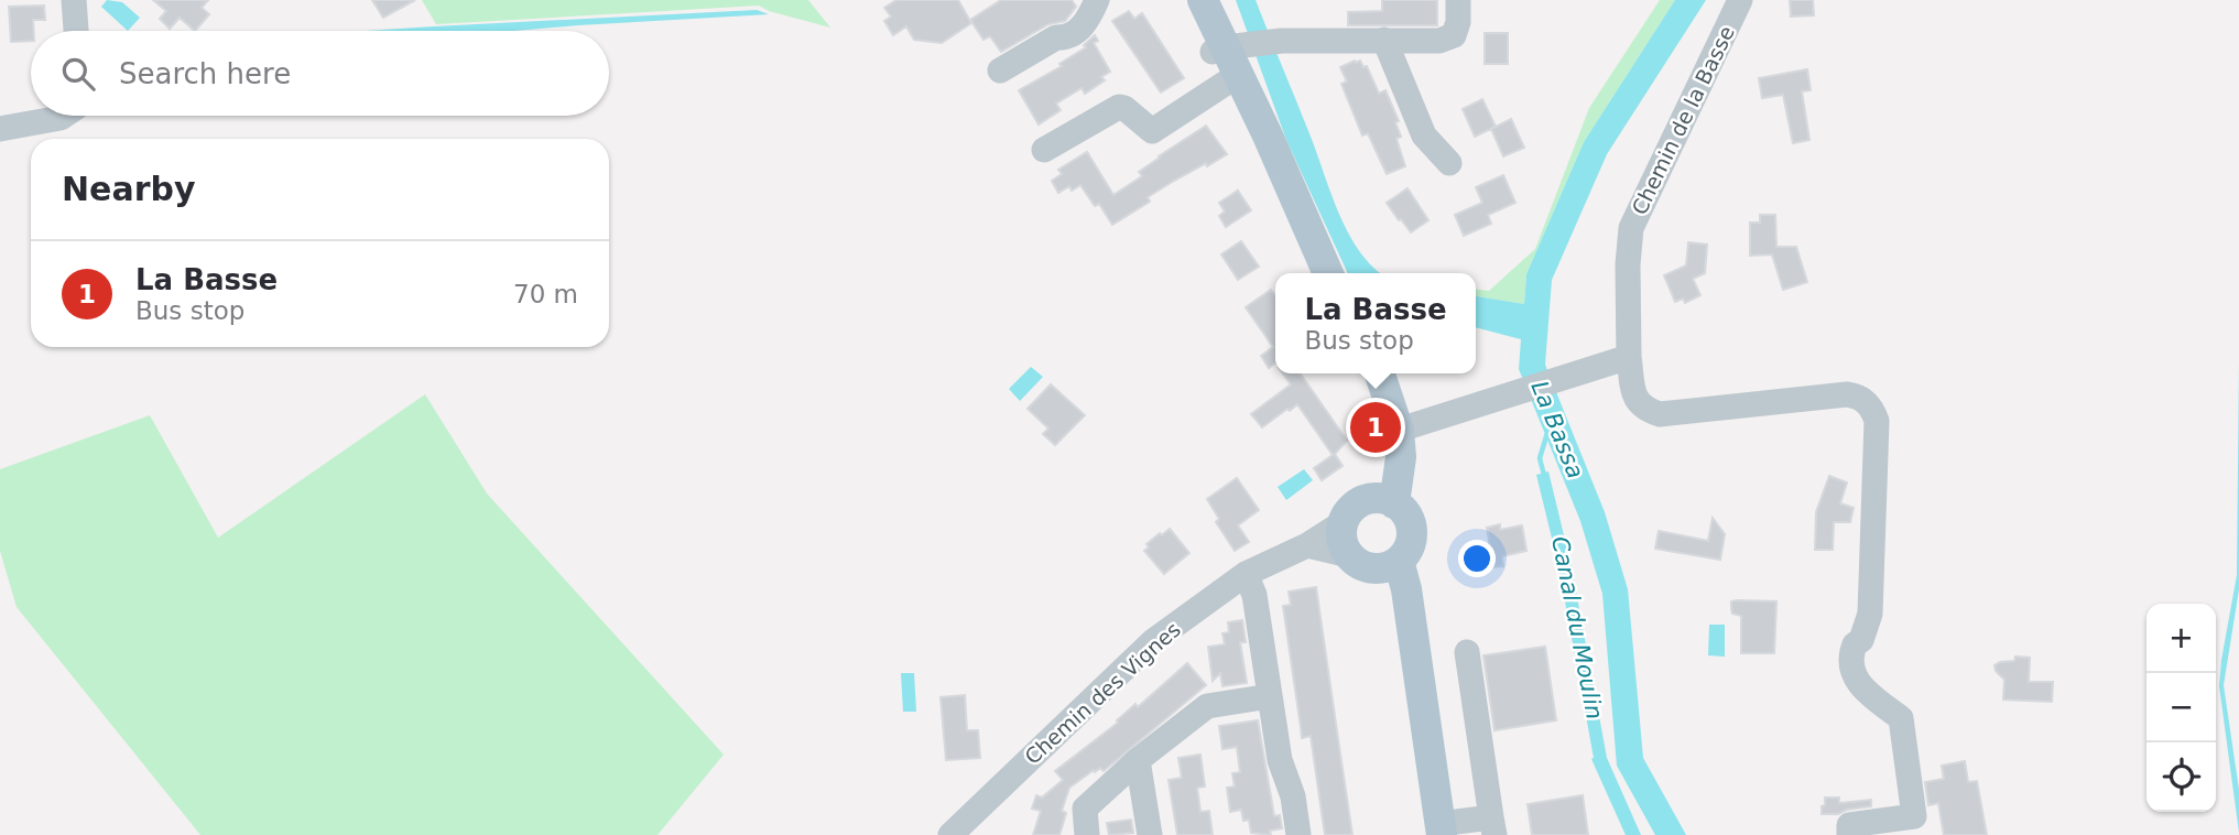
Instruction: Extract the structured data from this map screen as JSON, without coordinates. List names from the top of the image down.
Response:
{
  "streets": {
    "street": ["Chemin de la Basse", "Chemin des Vignes"]
  },
  "water": ["La Bassa", "Canal du Moulin"],
  "page": {
    "search": "Search here",
    "heading": "Nearby",
    "list": [
      {
        "mark": "1",
        "name": "La Basse",
        "note": "Bus stop",
        "value": "70 m"
      }
    ],
    "popup": ["La Basse", "Bus stop"],
    "pins": "1",
    "map_buttons": ["+", "−"]
  }
}
